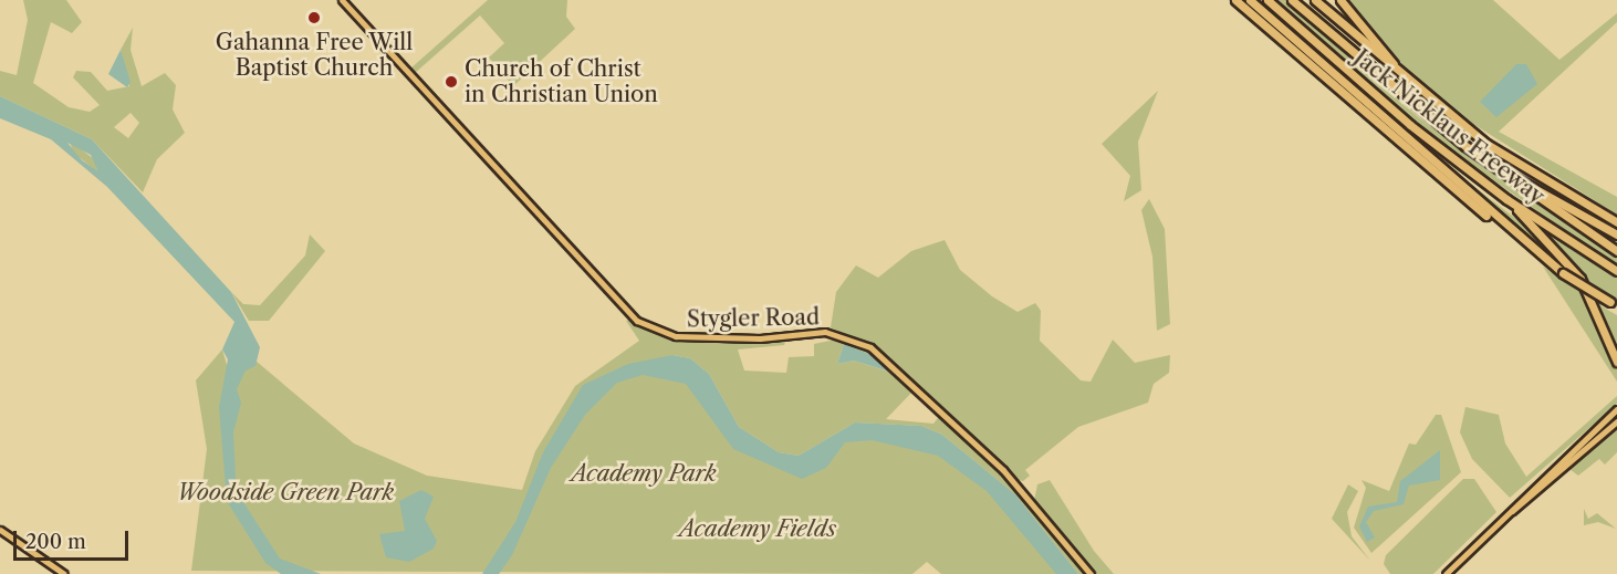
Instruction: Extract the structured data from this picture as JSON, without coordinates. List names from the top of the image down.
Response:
{
  "streets": {
    "highway": ["Jack Nicklaus Freeway"],
    "main road": ["Stygler Road"]
  },
  "parks": ["Academy Park", "Woodside Green Park", "Academy Fields"],
  "places": ["Gahanna Free Will Baptist Church", "Church of Christ in Christian Union"],
  "scale_bar": "200 m"
}
